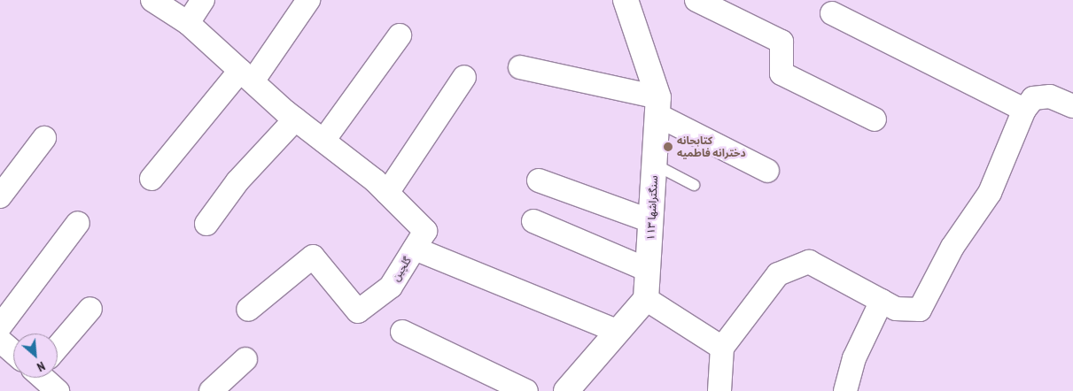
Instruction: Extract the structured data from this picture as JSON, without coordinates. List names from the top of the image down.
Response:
{
  "streets": {
    "street": ["سنگتراشها ۱۱۳", "گلچین"]
  },
  "places": ["کتابحانه دخترانه فاطمیه"],
  "north": "bottom right"
}
